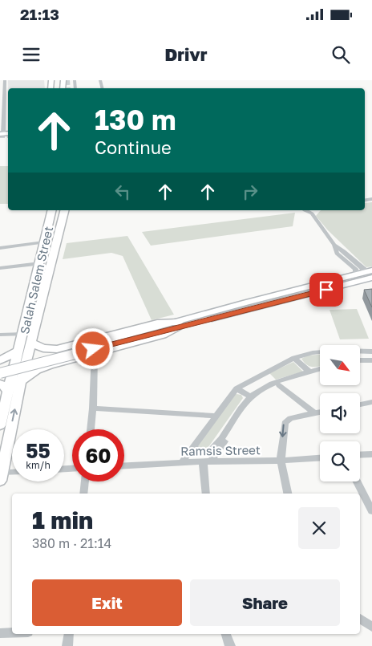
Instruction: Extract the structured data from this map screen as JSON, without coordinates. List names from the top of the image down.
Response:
{
  "streets": {
    "highway": ["Salah Salem Street"],
    "street": ["Ramsis Street"]
  },
  "north": "bottom right",
  "page": {
    "status": "21:13",
    "header": "Drivr",
    "turn": ["130 m", "Continue"],
    "speed": "55 km/h",
    "limit": "60",
    "heading": ["1 min", "380 m · 21:14"],
    "buttons": ["Exit", "Share"]
  }
}
